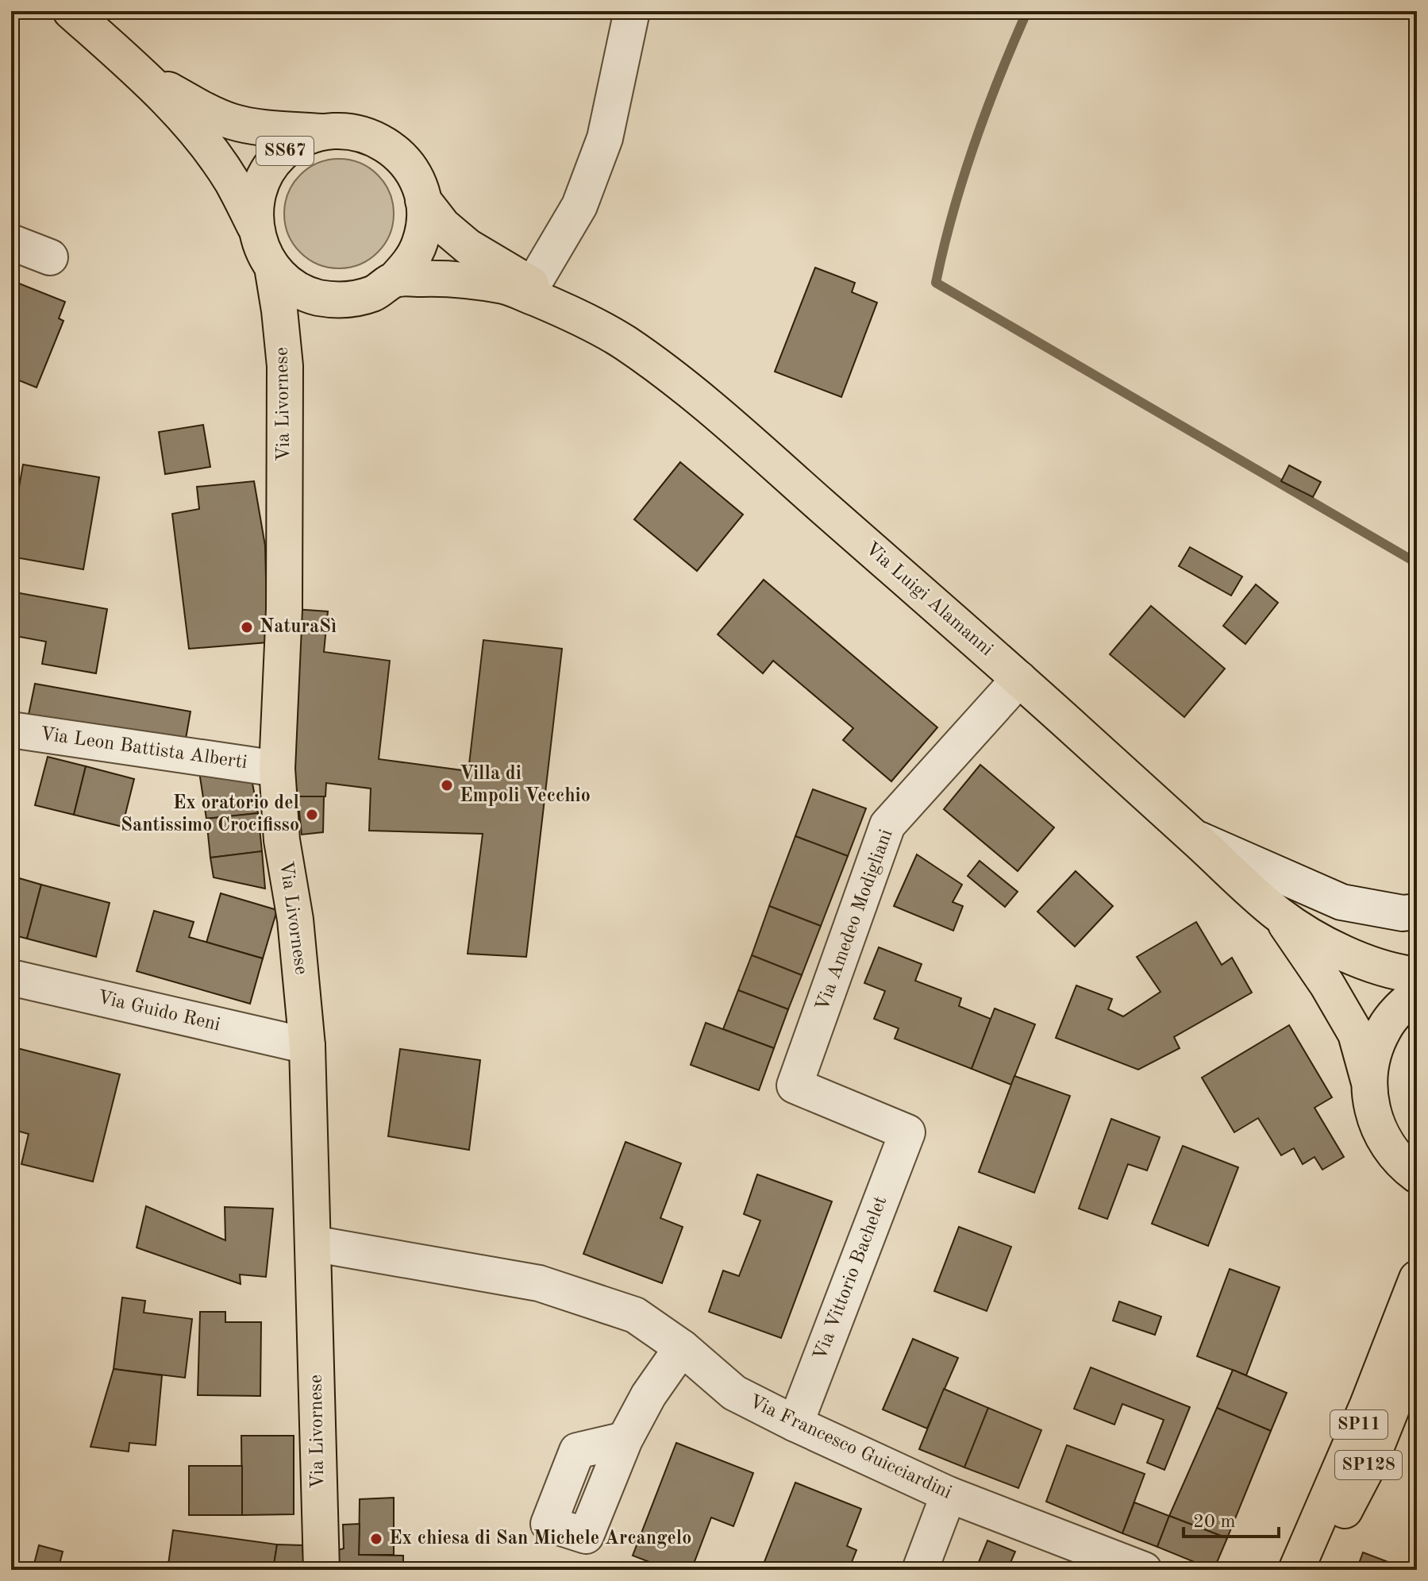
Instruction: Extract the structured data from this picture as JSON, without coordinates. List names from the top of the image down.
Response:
{
  "streets": {
    "main road": [
      "SS67",
      "Via Livornese",
      "Via Luigi Alamanni",
      "SP11",
      "SP128"
    ],
    "street": [
      "Via Leon Battista Alberti",
      "Via Amedeo Modigliani",
      "Via Guido Reni",
      "Via Vittorio Bachelet",
      "Via Francesco Guicciardini"
    ]
  },
  "crossings": [
    ["Via Livornese", "Via Luigi Alamanni"],
    ["Via Livornese", "Via Leon Battista Alberti"],
    ["Via Livornese", "Via Guido Reni"],
    ["Via Livornese", "Via Francesco Guicciardini"],
    ["Via Luigi Alamanni", "Via Amedeo Modigliani"],
    ["Via Amedeo Modigliani", "Via Vittorio Bachelet"],
    ["Via Vittorio Bachelet", "Via Francesco Guicciardini"]
  ],
  "places": [
    "NaturaSì",
    "Villa di Empoli Vecchio",
    "Ex oratorio del Santissimo Crocifisso",
    "Ex chiesa di San Michele Arcangelo"
  ],
  "scale_bar": "20 m"
}
